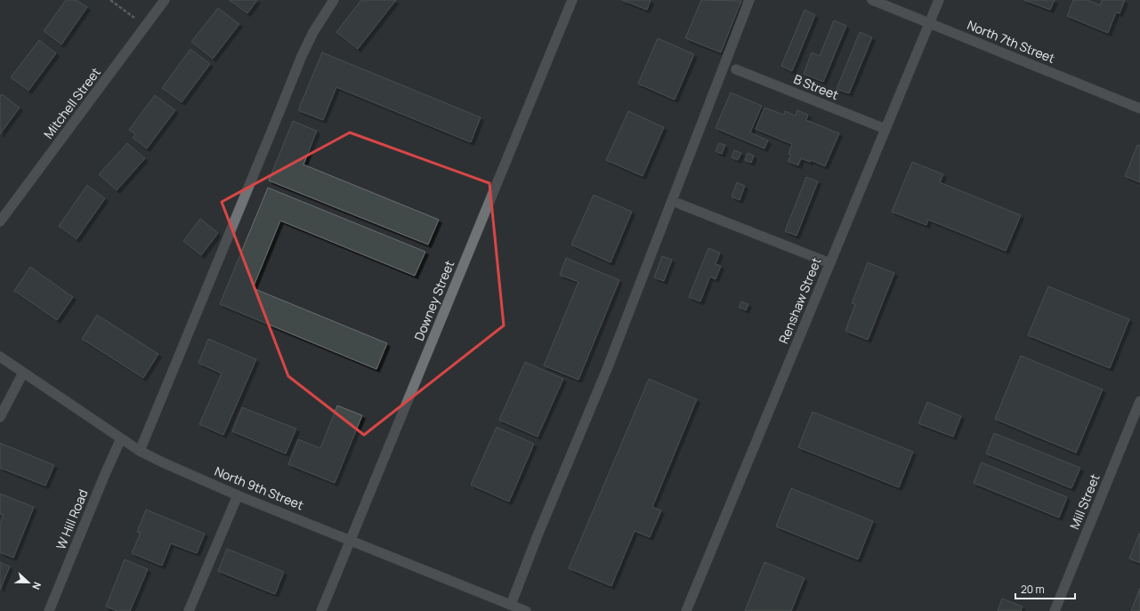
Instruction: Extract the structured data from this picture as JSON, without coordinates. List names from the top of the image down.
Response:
{
  "streets": {
    "street": [
      "North 7th Street",
      "B Street",
      "Mitchell Street",
      "Downey Street",
      "Renshaw Street",
      "North 9th Street",
      "Mill Street",
      "W Hill Road"
    ]
  },
  "crossings": [
    ["North 7th Street", "Renshaw Street"],
    ["B Street", "Renshaw Street"],
    ["Downey Street", "North 9th Street"],
    ["North 9th Street", "W Hill Road"]
  ],
  "scale_bar": "20 m",
  "north": "right"
}
